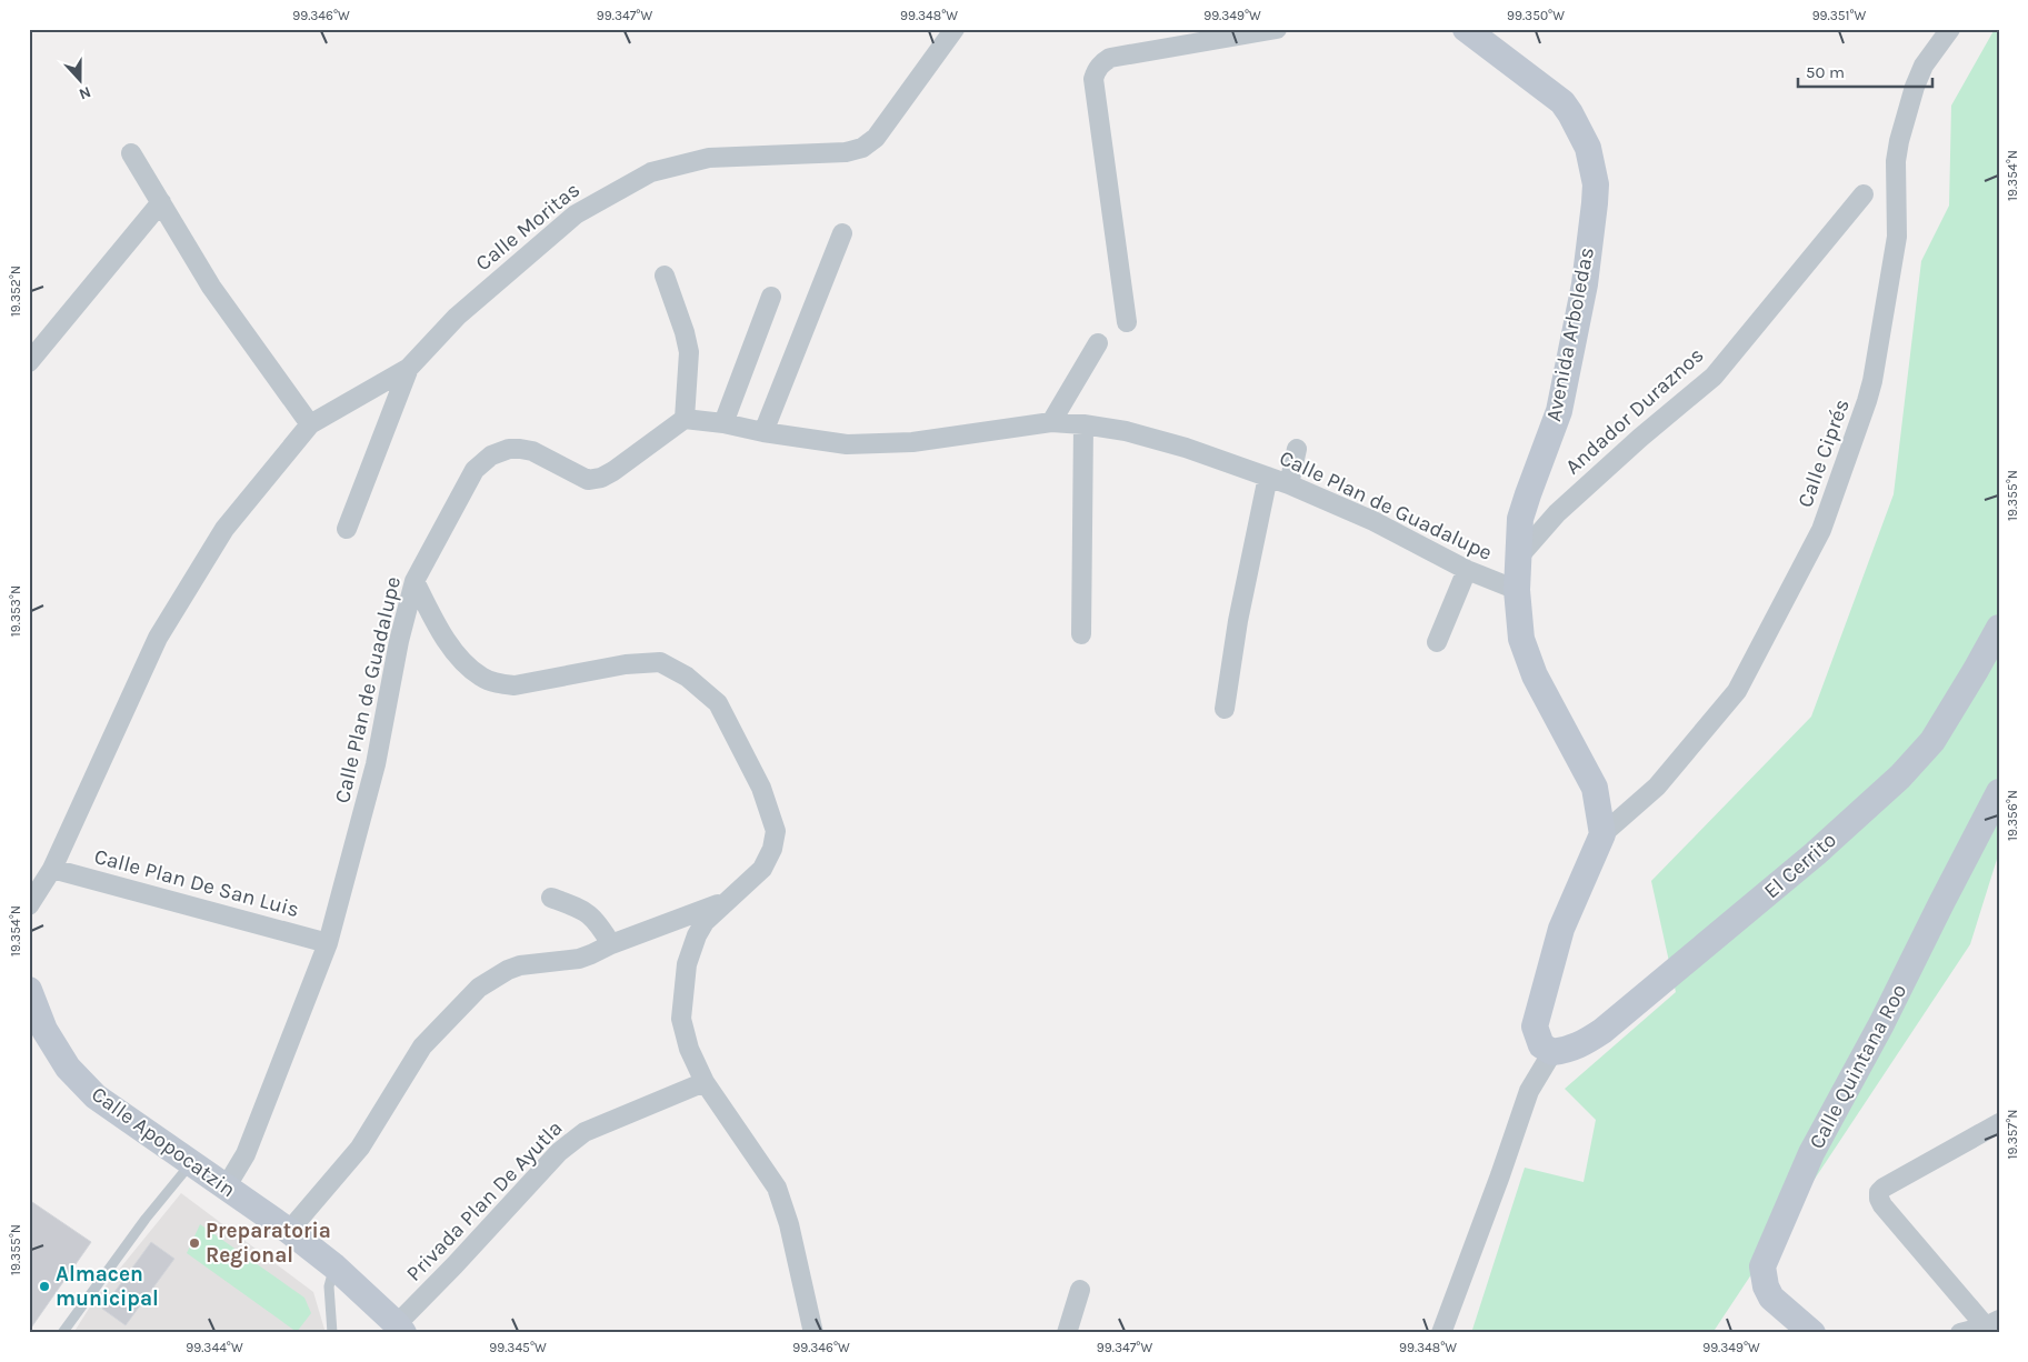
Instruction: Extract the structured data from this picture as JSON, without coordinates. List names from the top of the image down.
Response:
{
  "streets": {
    "main road": [
      "Avenida Arboledas",
      "El Cerrito",
      "Calle Quintana Roo",
      "Calle Apopocatzin"
    ],
    "street": [
      "Calle Moritas",
      "Andador Duraznos",
      "Calle Ciprés",
      "Calle Plan de Guadalupe",
      "Calle Plan De San Luis",
      "Privada Plan De Ayutla"
    ]
  },
  "crossings": [
    ["Avenida Arboledas", "Andador Duraznos"],
    ["Avenida Arboledas", "Calle Ciprés"],
    ["Avenida Arboledas", "Calle Plan de Guadalupe"],
    ["Calle Plan de Guadalupe", "Calle Plan De San Luis"],
    ["Calle Plan de Guadalupe", "Calle Apopocatzin"],
    ["Calle Apopocatzin", "Privada Plan De Ayutla"]
  ],
  "places": ["Preparatoria Regional", "Almacen municipal"],
  "scale_bar": "50 m",
  "north": "bottom",
  "coordinates": [
    "99.346°W",
    "99.347°W",
    "99.348°W",
    "99.349°W",
    "99.350°W",
    "99.351°W",
    "19.354°N",
    "19.352°N",
    "19.355°N",
    "19.353°N",
    "19.356°N",
    "19.357°N",
    "99.344°W",
    "99.345°W"
  ]
}
